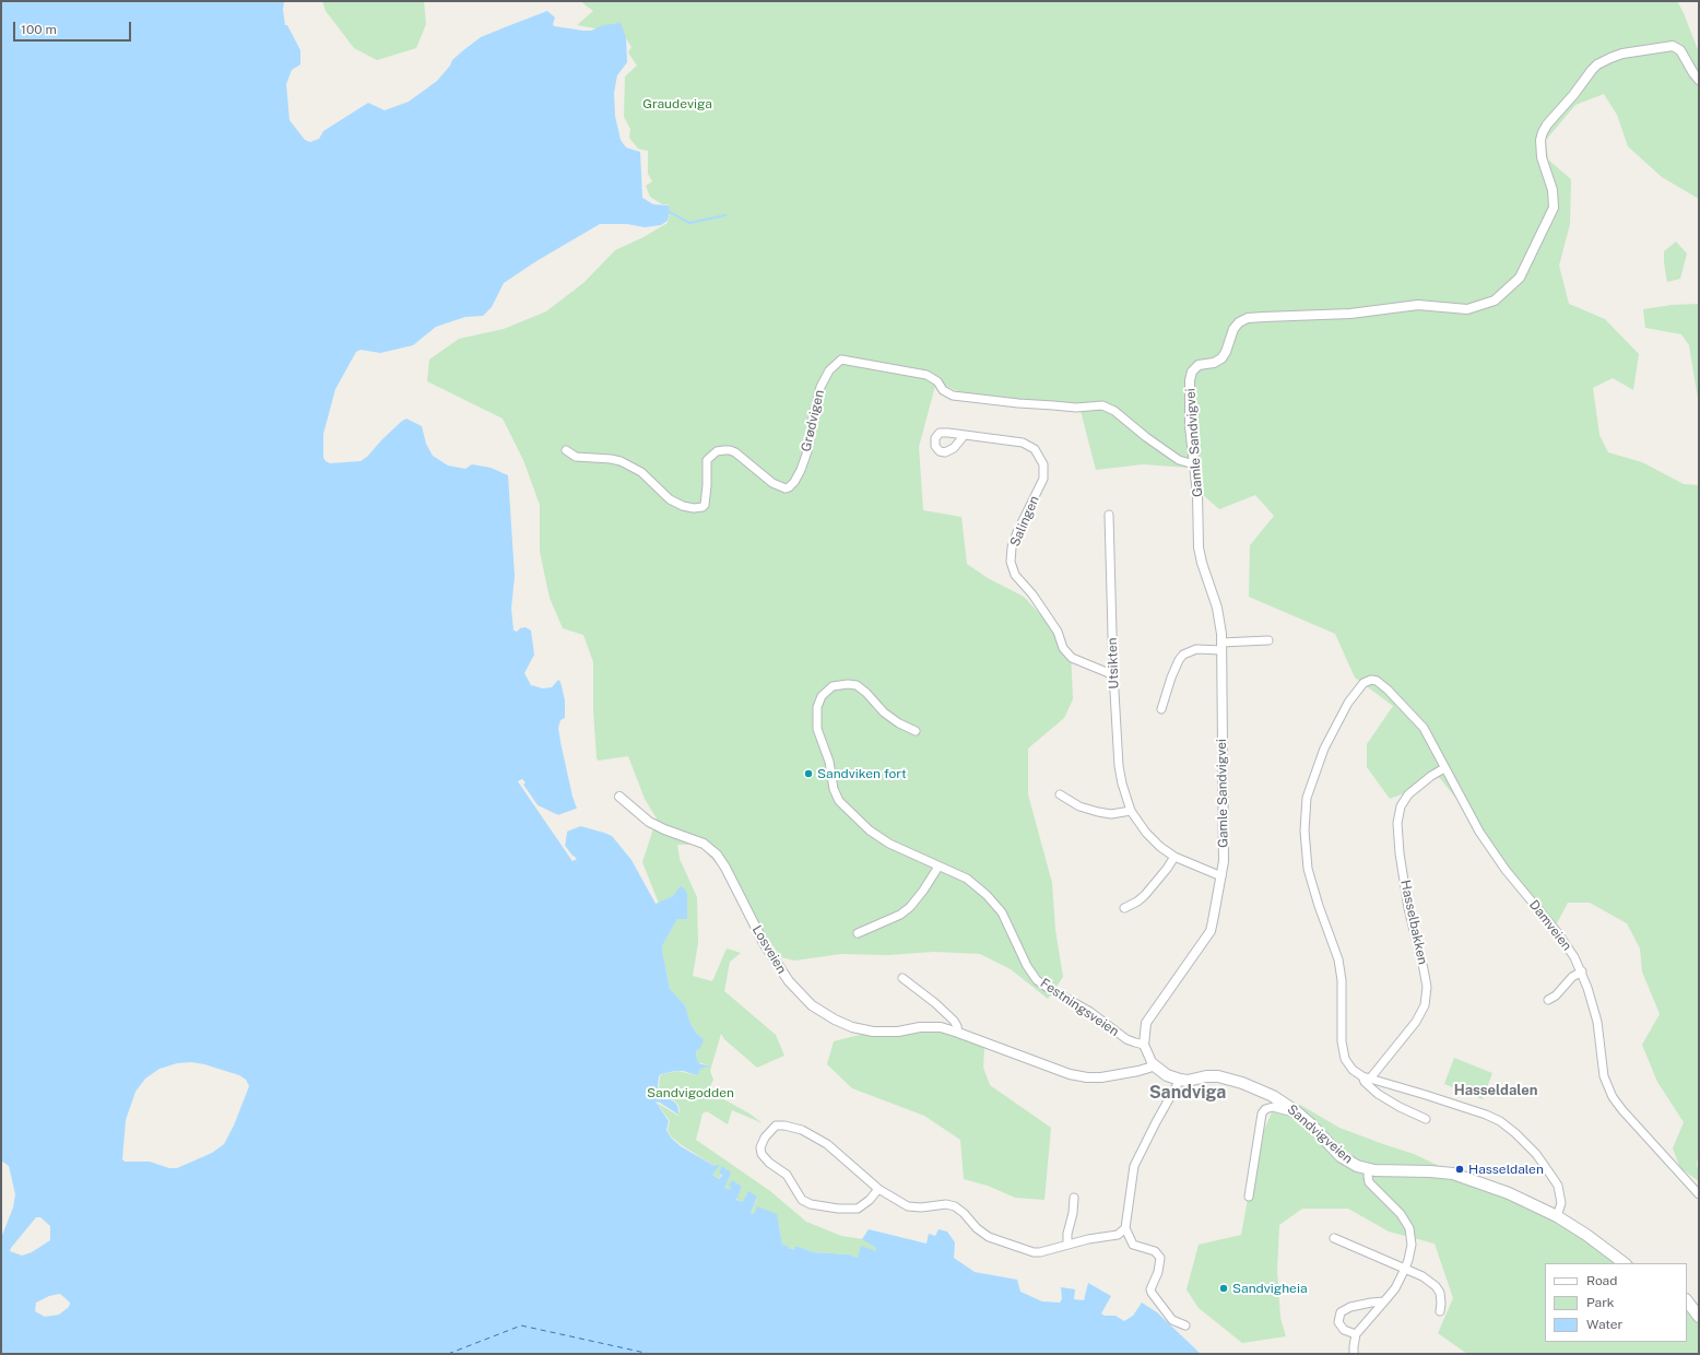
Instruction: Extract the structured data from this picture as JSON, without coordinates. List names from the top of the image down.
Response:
{
  "streets": {
    "main road": ["Sandvigveien"],
    "street": [
      "Grødvigen",
      "Gamle Sandvigvei",
      "Salingen",
      "Utsikten",
      "Hasselbakken",
      "Damveien",
      "Losveien",
      "Festningsveien"
    ]
  },
  "crossings": [
    ["Grødvigen", "Gamle Sandvigvei"],
    ["Gamle Sandvigvei", "Utsikten"],
    ["Gamle Sandvigvei", "Losveien"],
    ["Gamle Sandvigvei", "Festningsveien"],
    ["Salingen", "Utsikten"],
    ["Hasselbakken", "Damveien"]
  ],
  "districts": ["Hasseldalen", "Sandviga"],
  "parks": ["Graudeviga", "Sandvigodden"],
  "places": ["Sandviken fort", "Hasseldalen", "Sandvigheia"],
  "legend": ["Road", "Park", "Water"],
  "scale_bar": "100 m"
}
